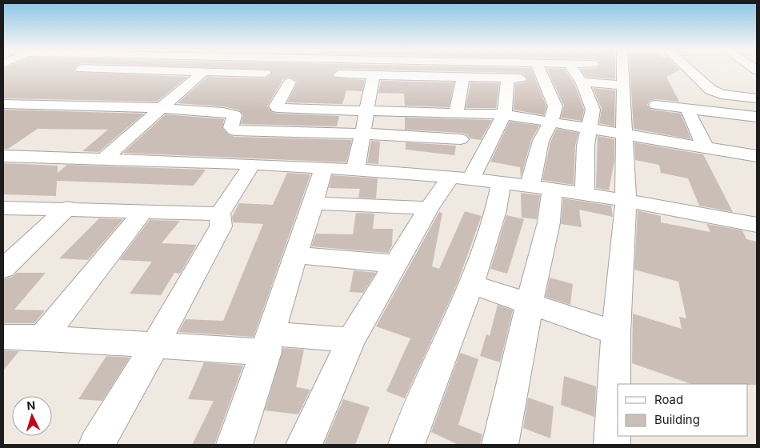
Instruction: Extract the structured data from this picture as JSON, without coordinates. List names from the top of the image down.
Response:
{
  "legend": ["Road", "Building"],
  "north": "top"
}
